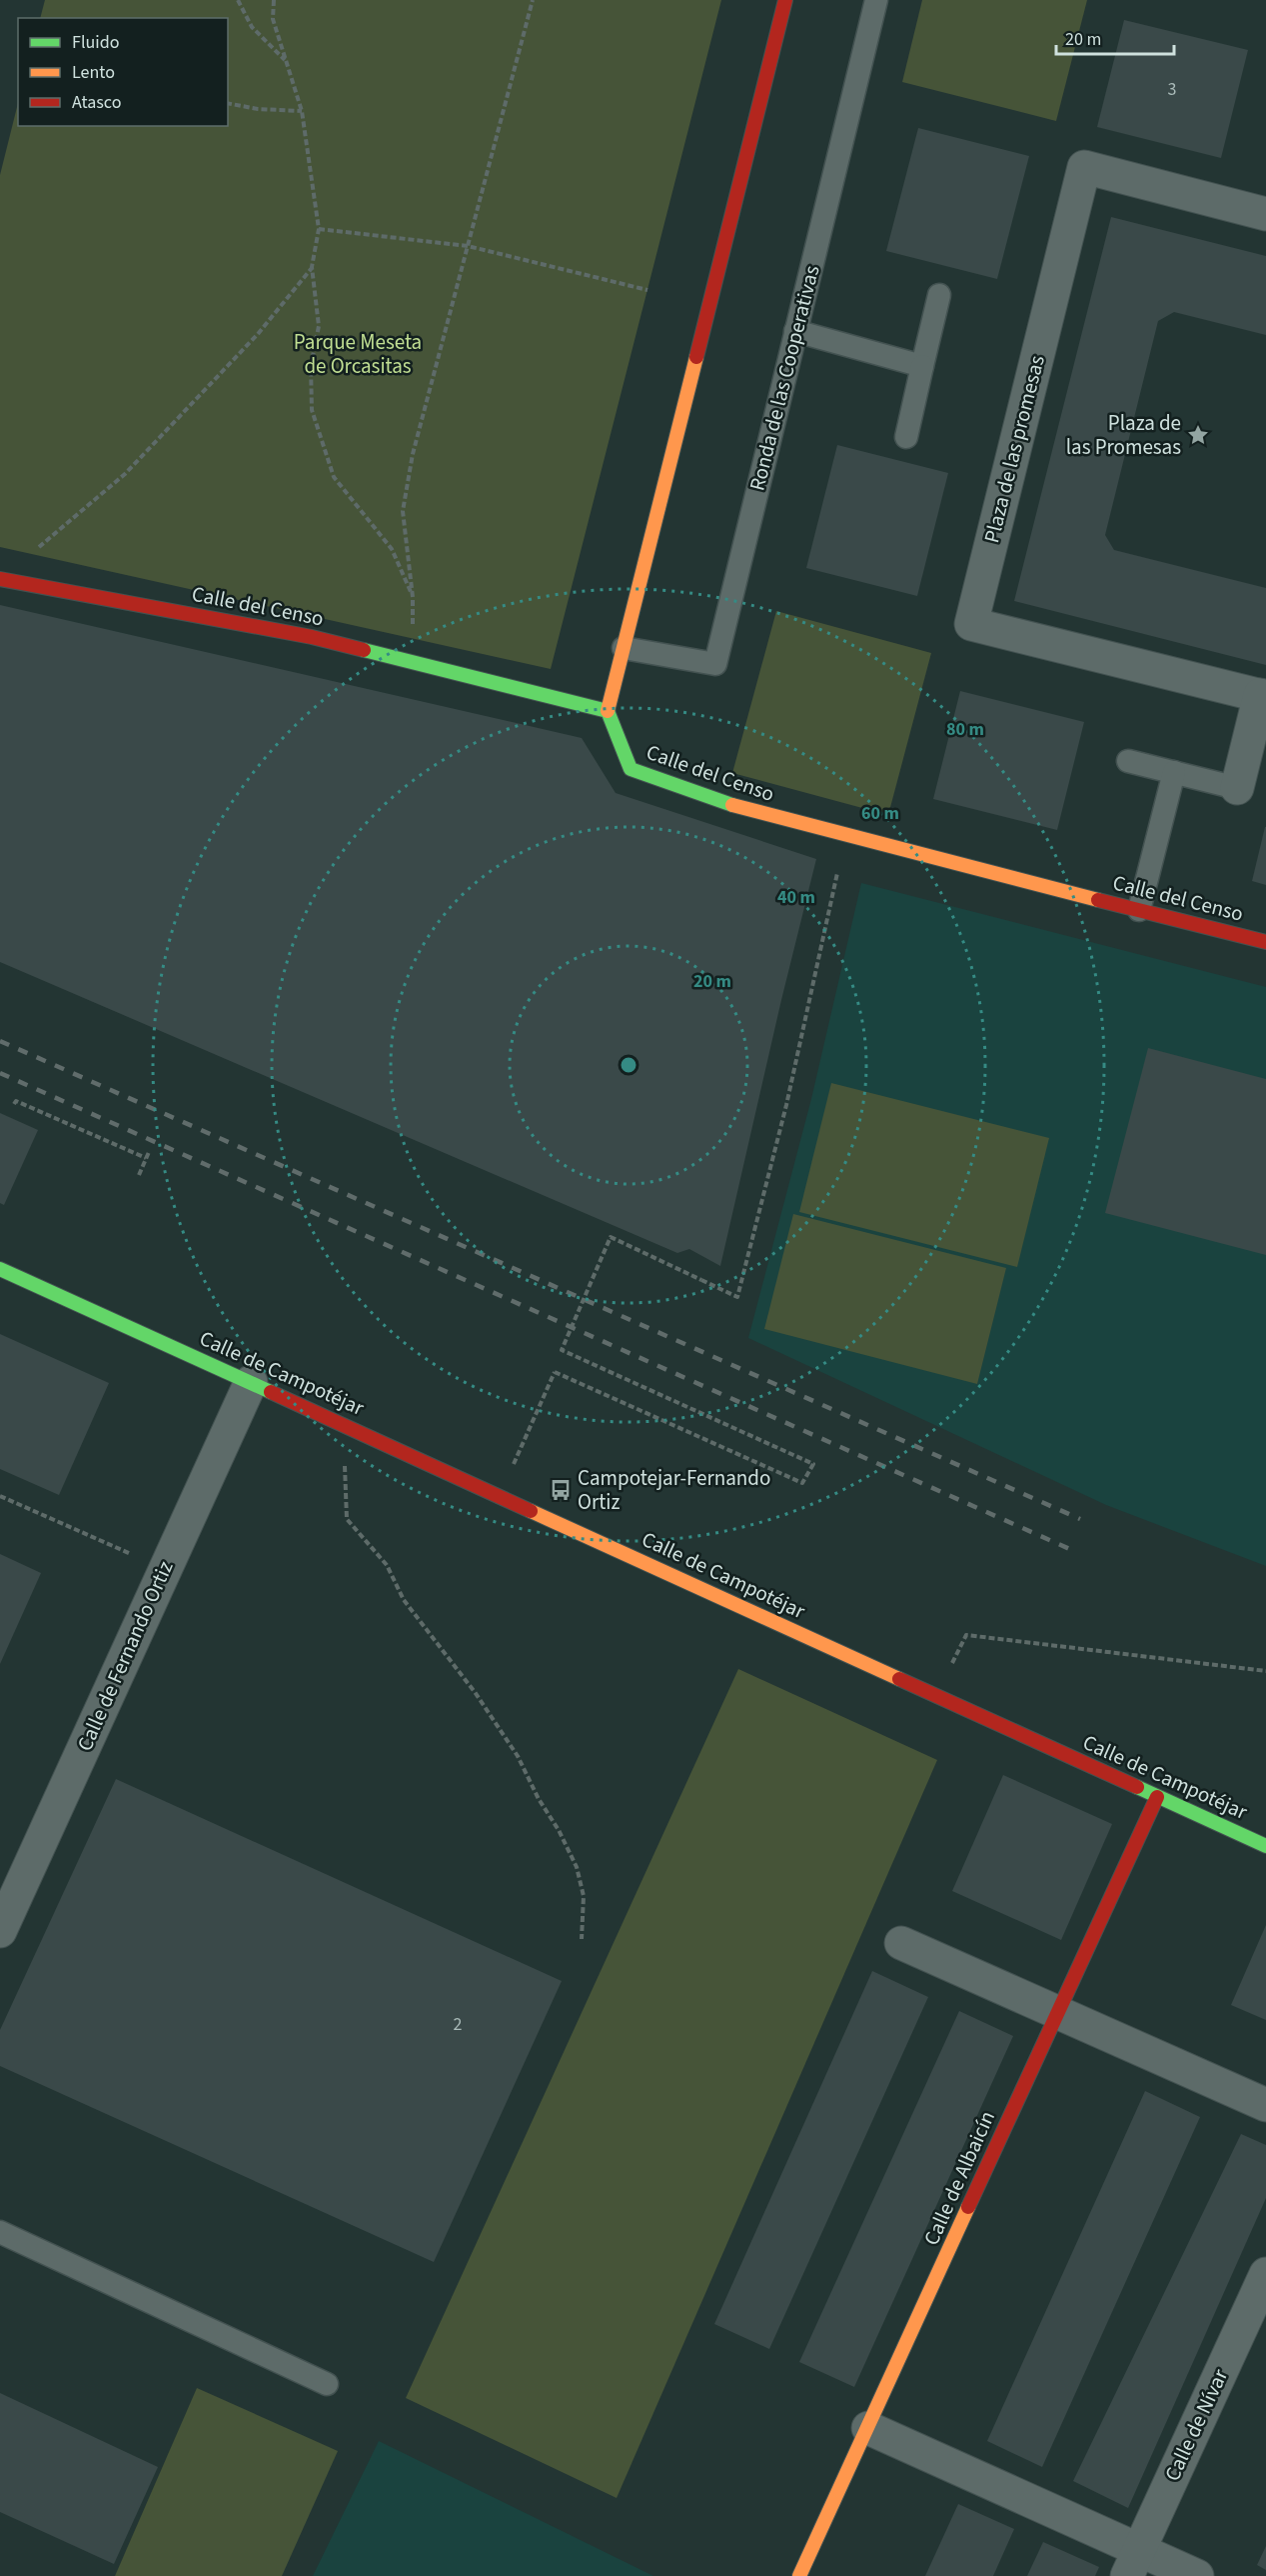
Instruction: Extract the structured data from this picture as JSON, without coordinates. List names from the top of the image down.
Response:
{
  "streets": {
    "street": [
      "Plaza de las promesas",
      "Calle del Censo",
      "Calle de Campotéjar",
      "Calle de Fernando Ortiz",
      "Calle de Albaicín",
      "Calle de Nívar"
    ],
    "lane": ["Ronda de las Cooperativas"]
  },
  "crossings": [
    ["Calle de Campotéjar", "Calle de Fernando Ortiz"],
    ["Calle de Campotéjar", "Calle de Albaicín"]
  ],
  "parks": ["Parque Meseta de Orcasitas"],
  "places": {
    "place": ["Plaza de las Promesas"],
    "bus stop": ["Campotejar-Fernando Ortiz"]
  },
  "house_numbers": ["3", "2"],
  "legend": ["Fluido", "Lento", "Atasco"],
  "scale_bar": "20 m",
  "rings": [
    "80 m",
    "60 m",
    "40 m",
    "20 m"
  ]
}
